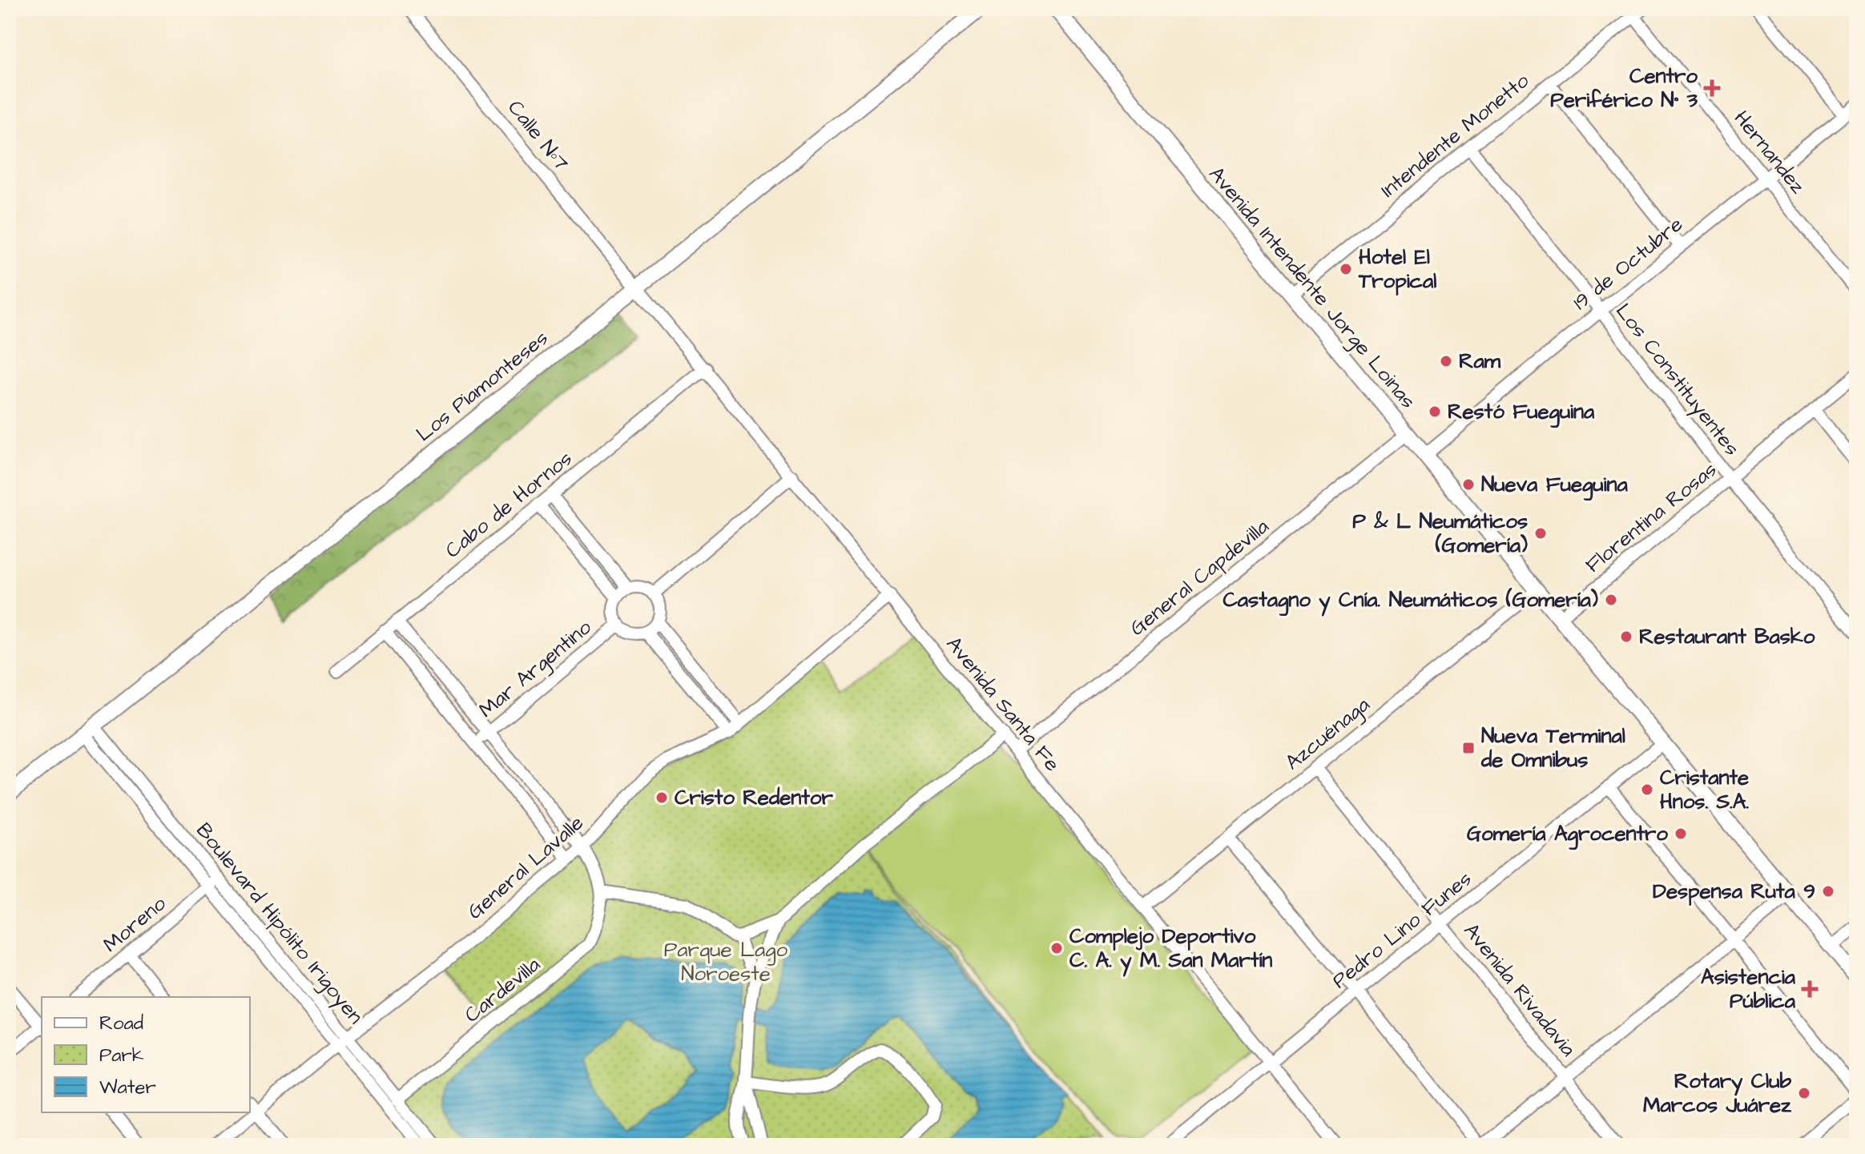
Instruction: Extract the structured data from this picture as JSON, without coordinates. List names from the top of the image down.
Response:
{
  "streets": {
    "main road": ["Avenida Intendente Jorge Loinas", "Los Piamonteses"],
    "street": [
      "Calle Nº7",
      "Intendente Monetto",
      "Hernandez",
      "19 de Octubre",
      "Los Constituyentes",
      "Cabo de Hornos",
      "Florentina Rosas",
      "General Capdevilla",
      "Mar Argentino",
      "Avenida Santa Fe",
      "Azcuénaga",
      "General Lavalle",
      "Boulevard Hipólito Irigoyen",
      "Moreno",
      "Pedro Lino Funes",
      "Cardevilla",
      "Avenida Rivadavia"
    ]
  },
  "crossings": [
    ["Calle Nº7", "Los Piamonteses"],
    ["Calle Nº7", "Avenida Santa Fe"],
    ["Intendente Monetto", "Hernandez"],
    ["Intendente Monetto", "Avenida Intendente Jorge Loinas"],
    ["Intendente Monetto", "Los Constituyentes"],
    ["Hernandez", "19 de Octubre"],
    ["19 de Octubre", "Avenida Intendente Jorge Loinas"],
    ["19 de Octubre", "Los Constituyentes"],
    ["Avenida Intendente Jorge Loinas", "Florentina Rosas"],
    ["Avenida Intendente Jorge Loinas", "General Capdevilla"],
    ["Avenida Intendente Jorge Loinas", "Azcuénaga"],
    ["Avenida Intendente Jorge Loinas", "Pedro Lino Funes"],
    ["Los Constituyentes", "Florentina Rosas"],
    ["Los Piamonteses", "Avenida Santa Fe"],
    ["Los Piamonteses", "Boulevard Hipólito Irigoyen"],
    ["Cabo de Hornos", "Avenida Santa Fe"],
    ["General Capdevilla", "Avenida Santa Fe"],
    ["Avenida Santa Fe", "Azcuénaga"],
    ["Avenida Santa Fe", "General Lavalle"],
    ["Avenida Santa Fe", "Pedro Lino Funes"],
    ["Azcuénaga", "Avenida Rivadavia"],
    ["General Lavalle", "Boulevard Hipólito Irigoyen"],
    ["Boulevard Hipólito Irigoyen", "Moreno"],
    ["Boulevard Hipólito Irigoyen", "Cardevilla"],
    ["Pedro Lino Funes", "Avenida Rivadavia"]
  ],
  "parks": ["Parque Lago Noroeste"],
  "places": {
    "health": ["Centro Periférico N° 3", "Asistencia Pública"],
    "other": [
      "Hotel El Tropical",
      "Ram",
      "Restó Fueguina",
      "Nueva Fueguina",
      "P & L Neumáticos (Gomería)",
      "Castagno y Cnía. Neumáticos (Gomería)",
      "Restaurant Basko",
      "Cristante Hnos. S.A.",
      "Cristo Redentor",
      "Gomería Agrocentro",
      "Despensa Ruta 9",
      "Complejo Deportivo C. A. y M. San Martín",
      "Rotary Club Marcos Juárez"
    ],
    "transit": ["Nueva Terminal de Omnibus"]
  },
  "legend": ["Road", "Park", "Water"]
}
